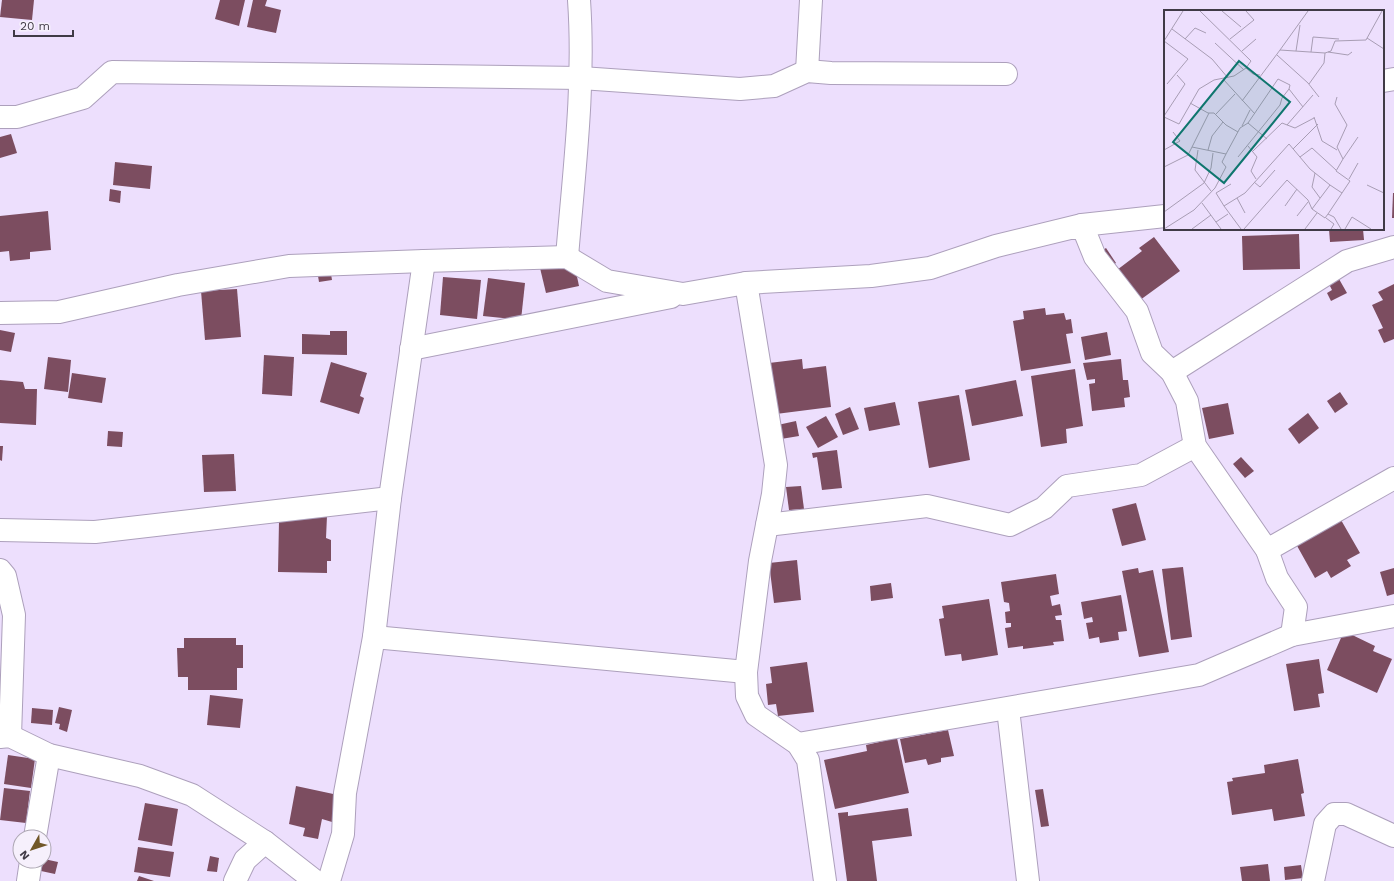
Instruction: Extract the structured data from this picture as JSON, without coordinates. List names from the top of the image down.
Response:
{
  "scale_bar": "20 m",
  "north": "bottom left"
}
